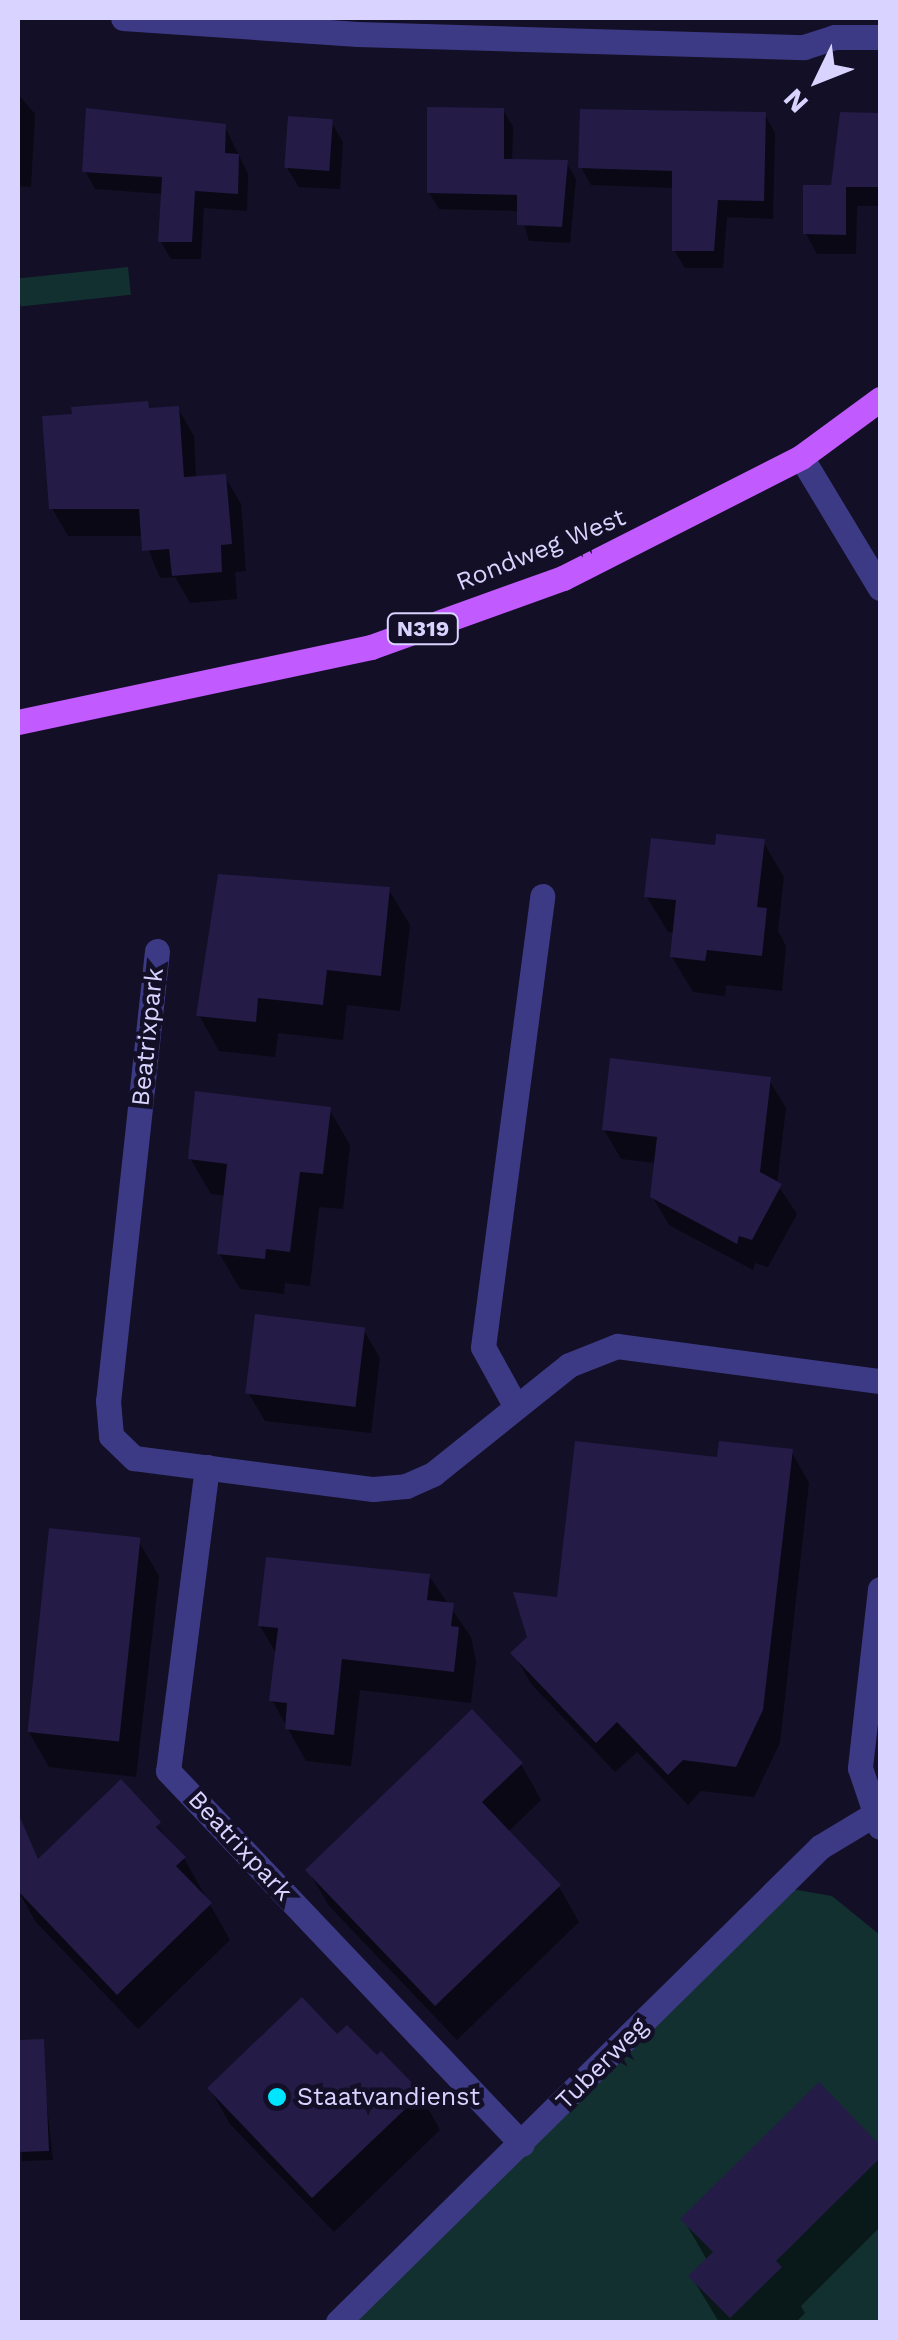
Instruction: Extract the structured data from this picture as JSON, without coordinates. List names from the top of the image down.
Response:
{
  "streets": {
    "main road": ["Rondweg West", "N319"],
    "street": ["Beatrixpark", "Tuberweg"]
  },
  "crossings": [
    ["Beatrixpark", "Tuberweg"]
  ],
  "places": ["Staatvandienst"],
  "north": "bottom left"
}
